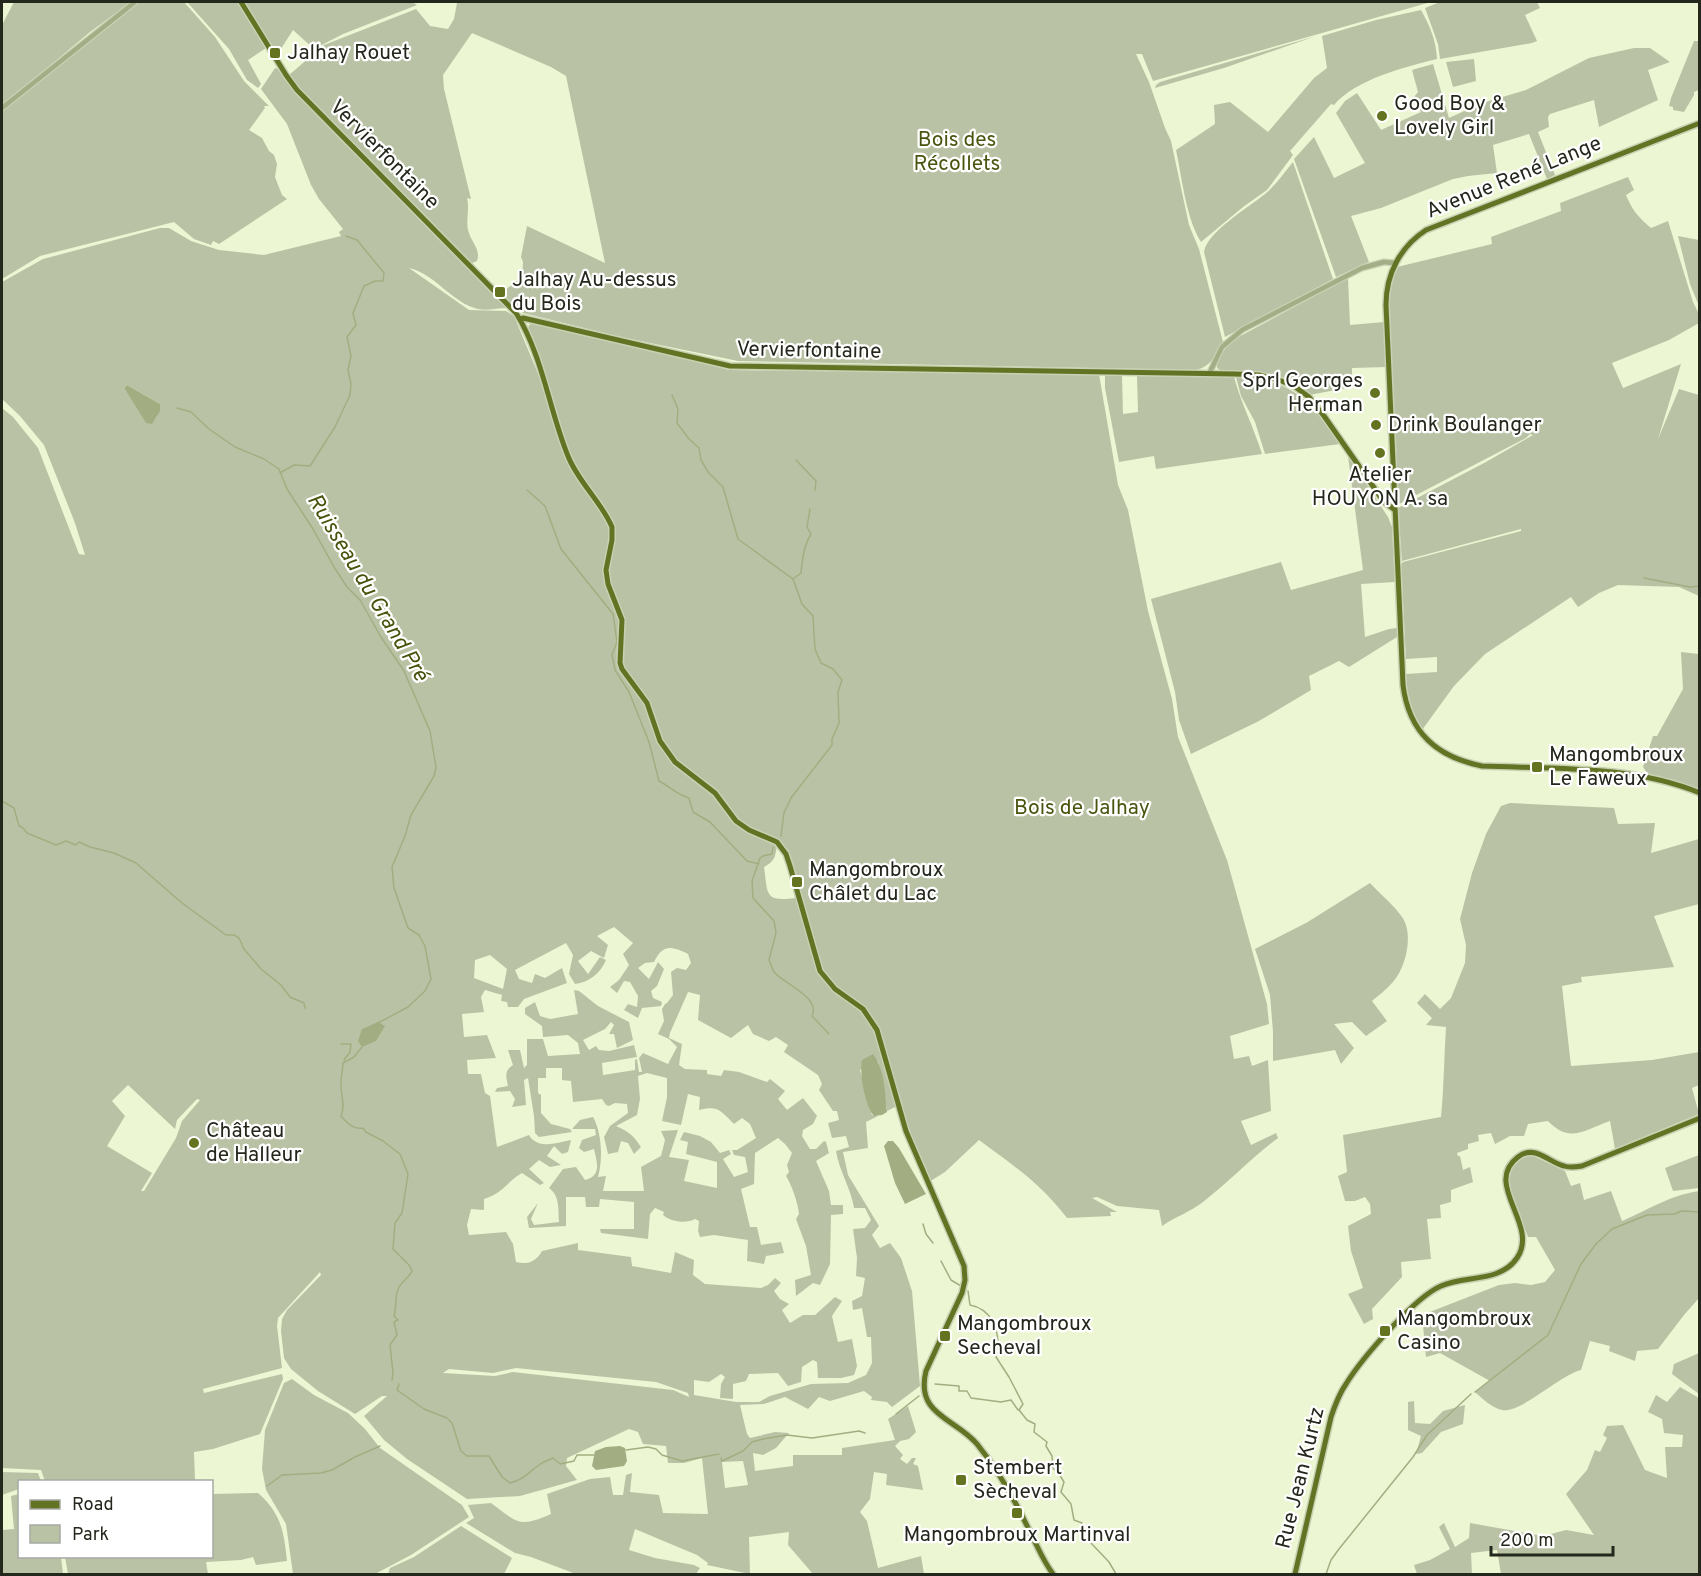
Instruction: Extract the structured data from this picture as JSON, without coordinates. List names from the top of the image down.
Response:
{
  "streets": {
    "main road": ["Vervierfontaine", "Avenue René Lange", "Rue Jean Kurtz"]
  },
  "crossings": [
    ["Vervierfontaine", "Avenue René Lange"]
  ],
  "water": ["Ruisseau du Grand Pré"],
  "parks": ["Bois des Récollets", "Bois de Jalhay"],
  "places": {
    "transit": [
      "Jalhay Rouet",
      "Jalhay Au-dessus du Bois",
      "Mangombroux Le Faweux",
      "Mangombroux Châlet du Lac",
      "Mangombroux Casino",
      "Mangombroux Secheval",
      "Stembert Sècheval",
      "Mangombroux Martinval"
    ],
    "other": [
      "Good Boy & Lovely Girl",
      "Sprl Georges Herman",
      "Drink Boulanger",
      "Atelier HOUYON A. sa",
      "Château de Halleur"
    ]
  },
  "legend": ["Road", "Park"],
  "scale_bar": "200 m"
}
